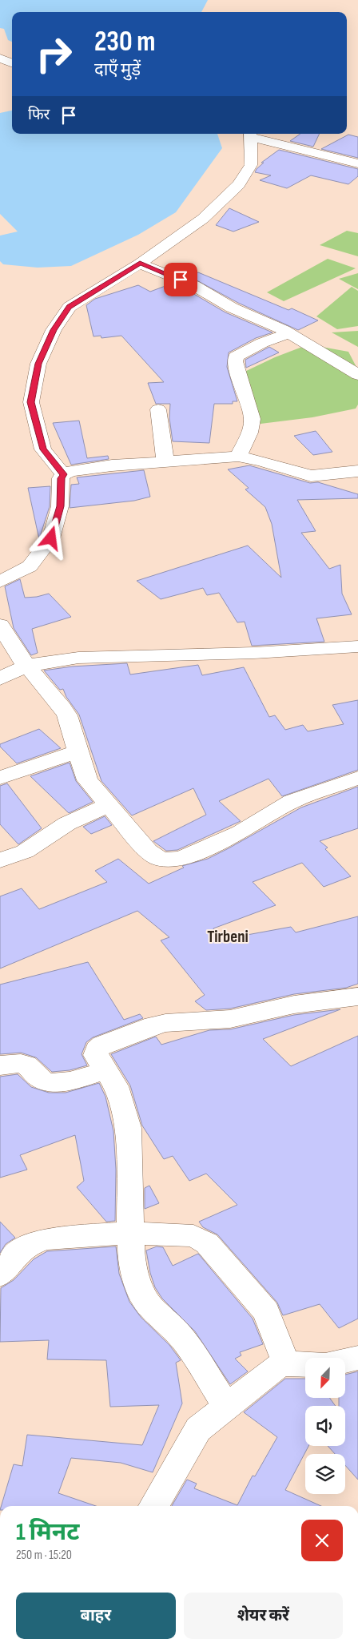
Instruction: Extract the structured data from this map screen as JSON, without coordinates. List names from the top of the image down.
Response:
{
  "districts": ["Tirbeni"],
  "north": "bottom left",
  "page": {
    "turn": ["230 m", "दाएँ मुड़ें"],
    "then": "फिर",
    "heading": ["1 मिनट", "250 m · 15:20"],
    "buttons": ["बाहर", "शेयर करें"]
  }
}
